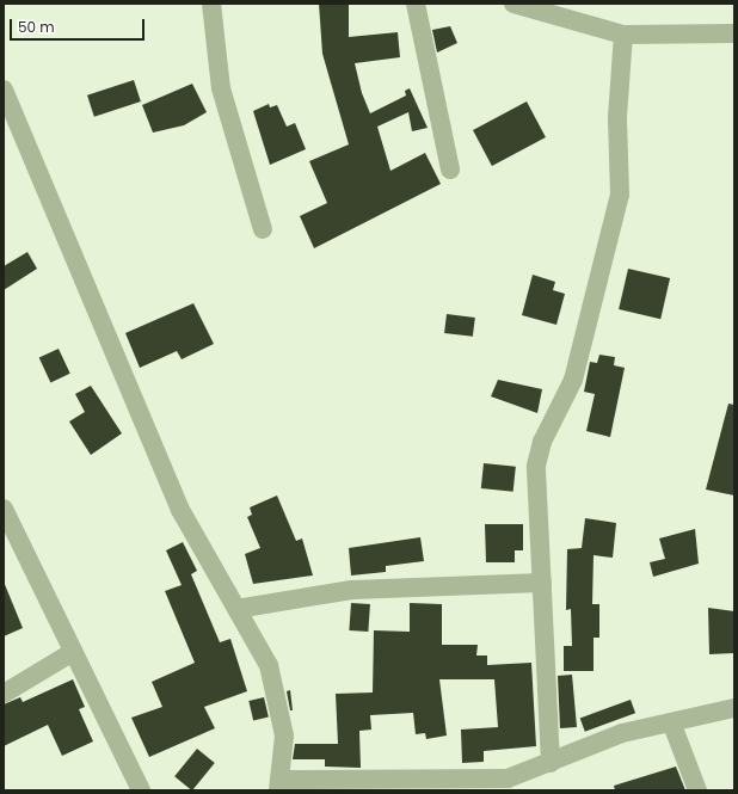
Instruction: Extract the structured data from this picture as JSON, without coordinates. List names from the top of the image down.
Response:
{
  "scale_bar": "50 m"
}
